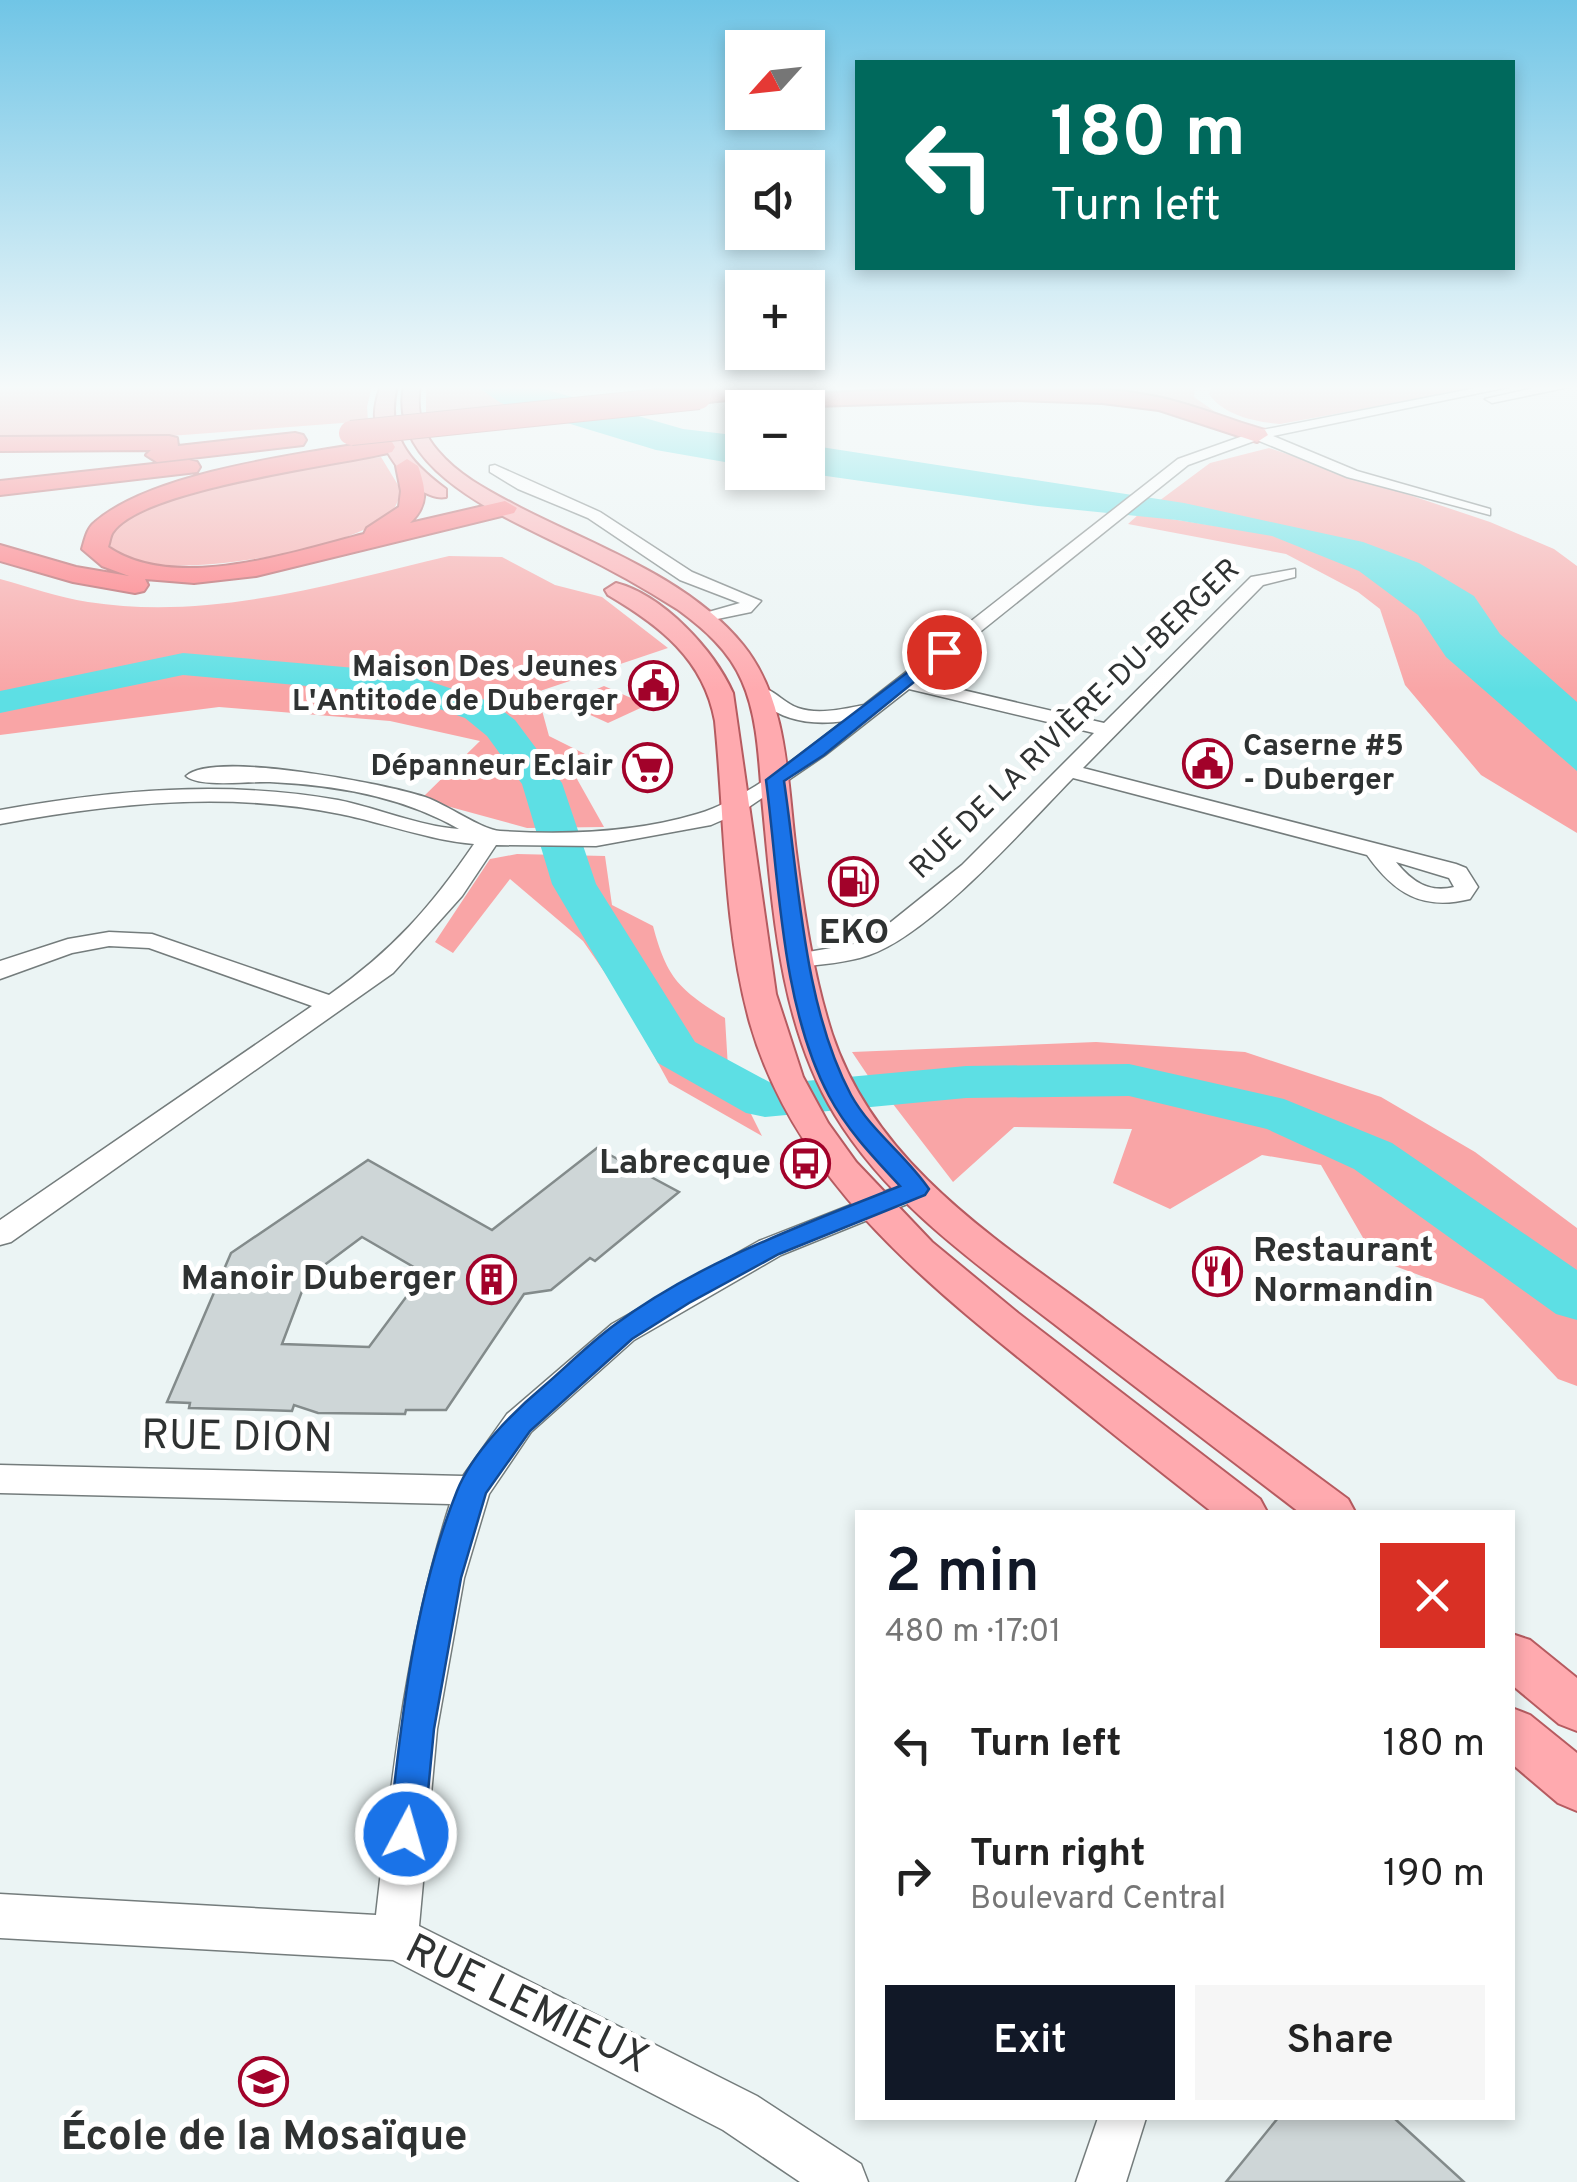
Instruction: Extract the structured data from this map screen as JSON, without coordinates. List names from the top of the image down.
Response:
{
  "streets": {
    "street": ["RUE DE LA RIVIÈRE-DU-BERGER", "RUE DION", "RUE LEMIEUX"]
  },
  "places": {
    "public building": ["Maison Des Jeunes L'Antitode de Duberger", "Caserne #5 - Duberger"],
    "supermarket": ["Dépanneur Eclair"],
    "fuel station": ["EKO"],
    "bus stop": ["Labrecque"],
    "restaurant": ["Restaurant Normandin"],
    "building": ["Manoir Duberger"],
    "school or university": ["École de la Mosaïque"]
  },
  "north": "bottom left",
  "page": {
    "map_buttons": ["+", "−"],
    "turn": ["180 m", "Turn left"],
    "heading": ["2 min", "480 m · 17:01"],
    "list": [
      {
        "name": "Turn left",
        "value": "180 m"
      },
      {
        "name": "Turn right",
        "note": "Boulevard Central",
        "value": "190 m"
      }
    ],
    "buttons": ["Exit", "Share"]
  }
}
